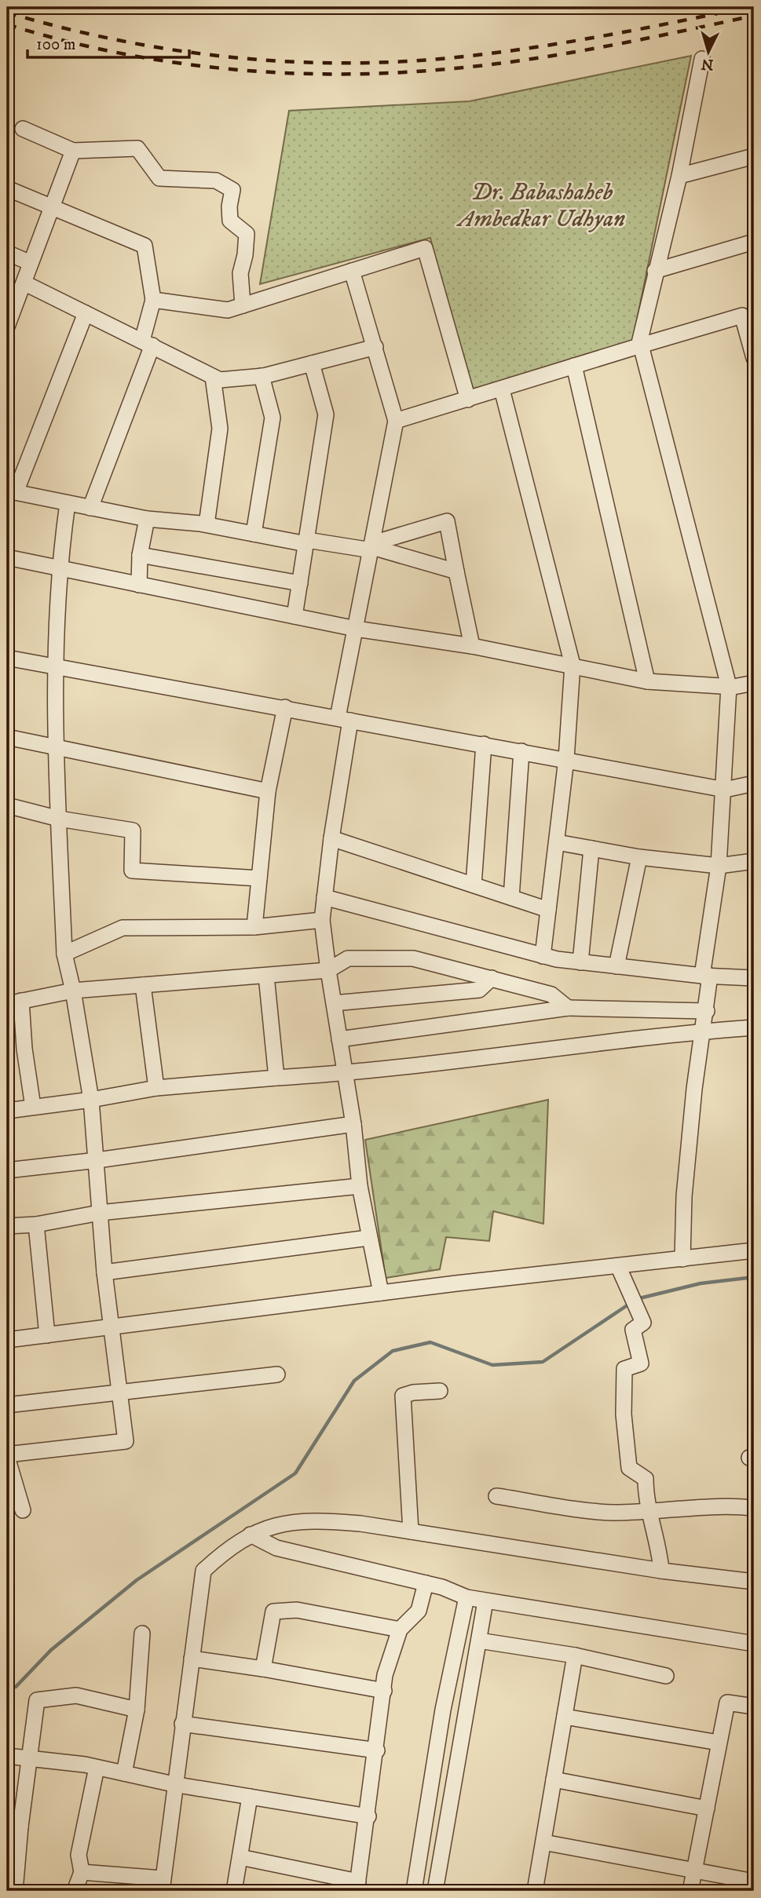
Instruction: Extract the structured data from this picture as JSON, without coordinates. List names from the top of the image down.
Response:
{
  "parks": ["Dr. Babashaheb Ambedkar Udhyan"],
  "scale_bar": "100 m",
  "north": "bottom"
}
